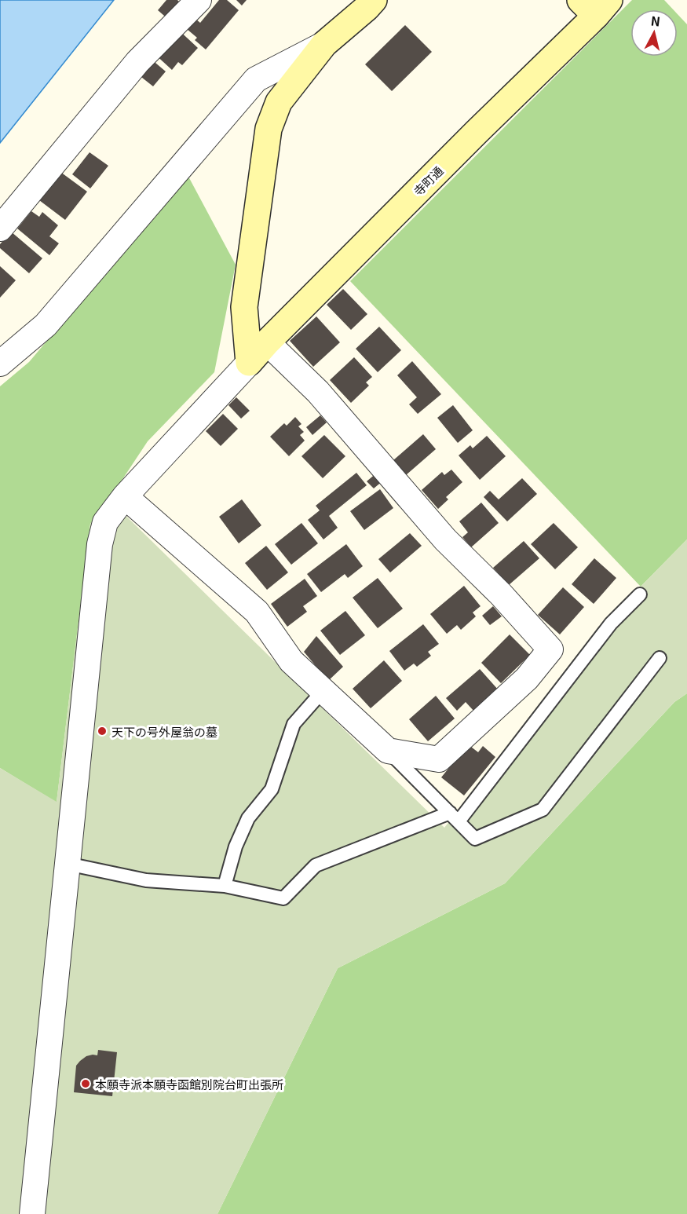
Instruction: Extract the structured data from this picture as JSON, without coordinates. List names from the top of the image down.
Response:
{
  "streets": {
    "street": ["寺町通"]
  },
  "places": ["天下の号外屋翁の墓", "本願寺派本願寺函館別院台町出張所"],
  "north": "top"
}
